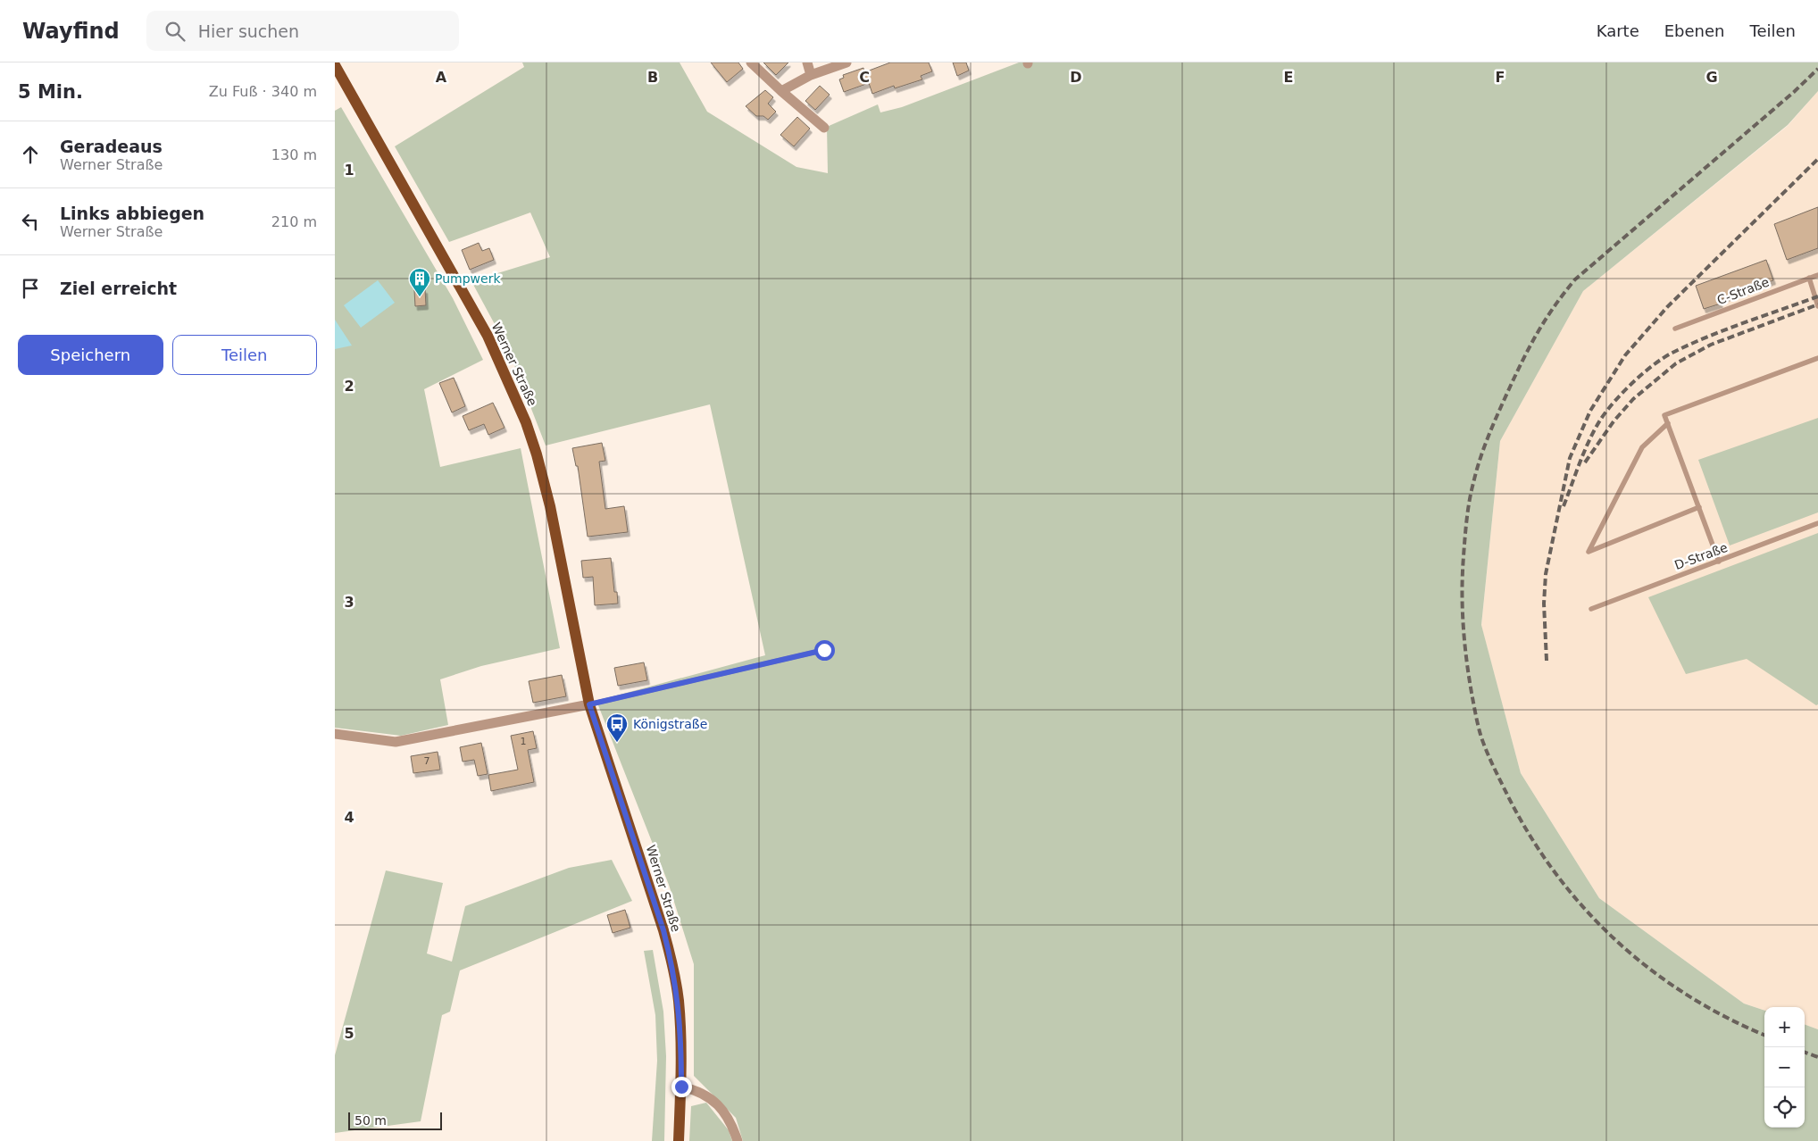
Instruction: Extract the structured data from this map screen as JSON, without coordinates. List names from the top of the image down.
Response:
{
  "streets": {
    "main road": ["Werner Straße"],
    "lane": ["C-Straße", "D-Straße"]
  },
  "places": {
    "building": ["Pumpwerk"],
    "bus stop": ["Königstraße"]
  },
  "house_numbers": ["1", "7"],
  "scale_bar": "50 m",
  "page": {
    "header": "Wayfind",
    "search": "Hier suchen",
    "nav": ["Karte", "Ebenen", "Teilen"],
    "heading": ["5 Min.", "Zu Fuß · 340 m"],
    "list": [
      ["Geradeaus", "Werner Straße", "130 m"],
      ["Links abbiegen", "Werner Straße", "210 m"],
      "Ziel erreicht"
    ],
    "buttons": ["Speichern", "Teilen"],
    "map_buttons": ["+", "−"],
    "scale": "50 m"
  },
  "grid": {
    "columns": [
      "A",
      "B",
      "C",
      "D",
      "E",
      "F",
      "G"
    ],
    "rows": [
      "1",
      "2",
      "3",
      "4",
      "5"
    ]
  }
}
